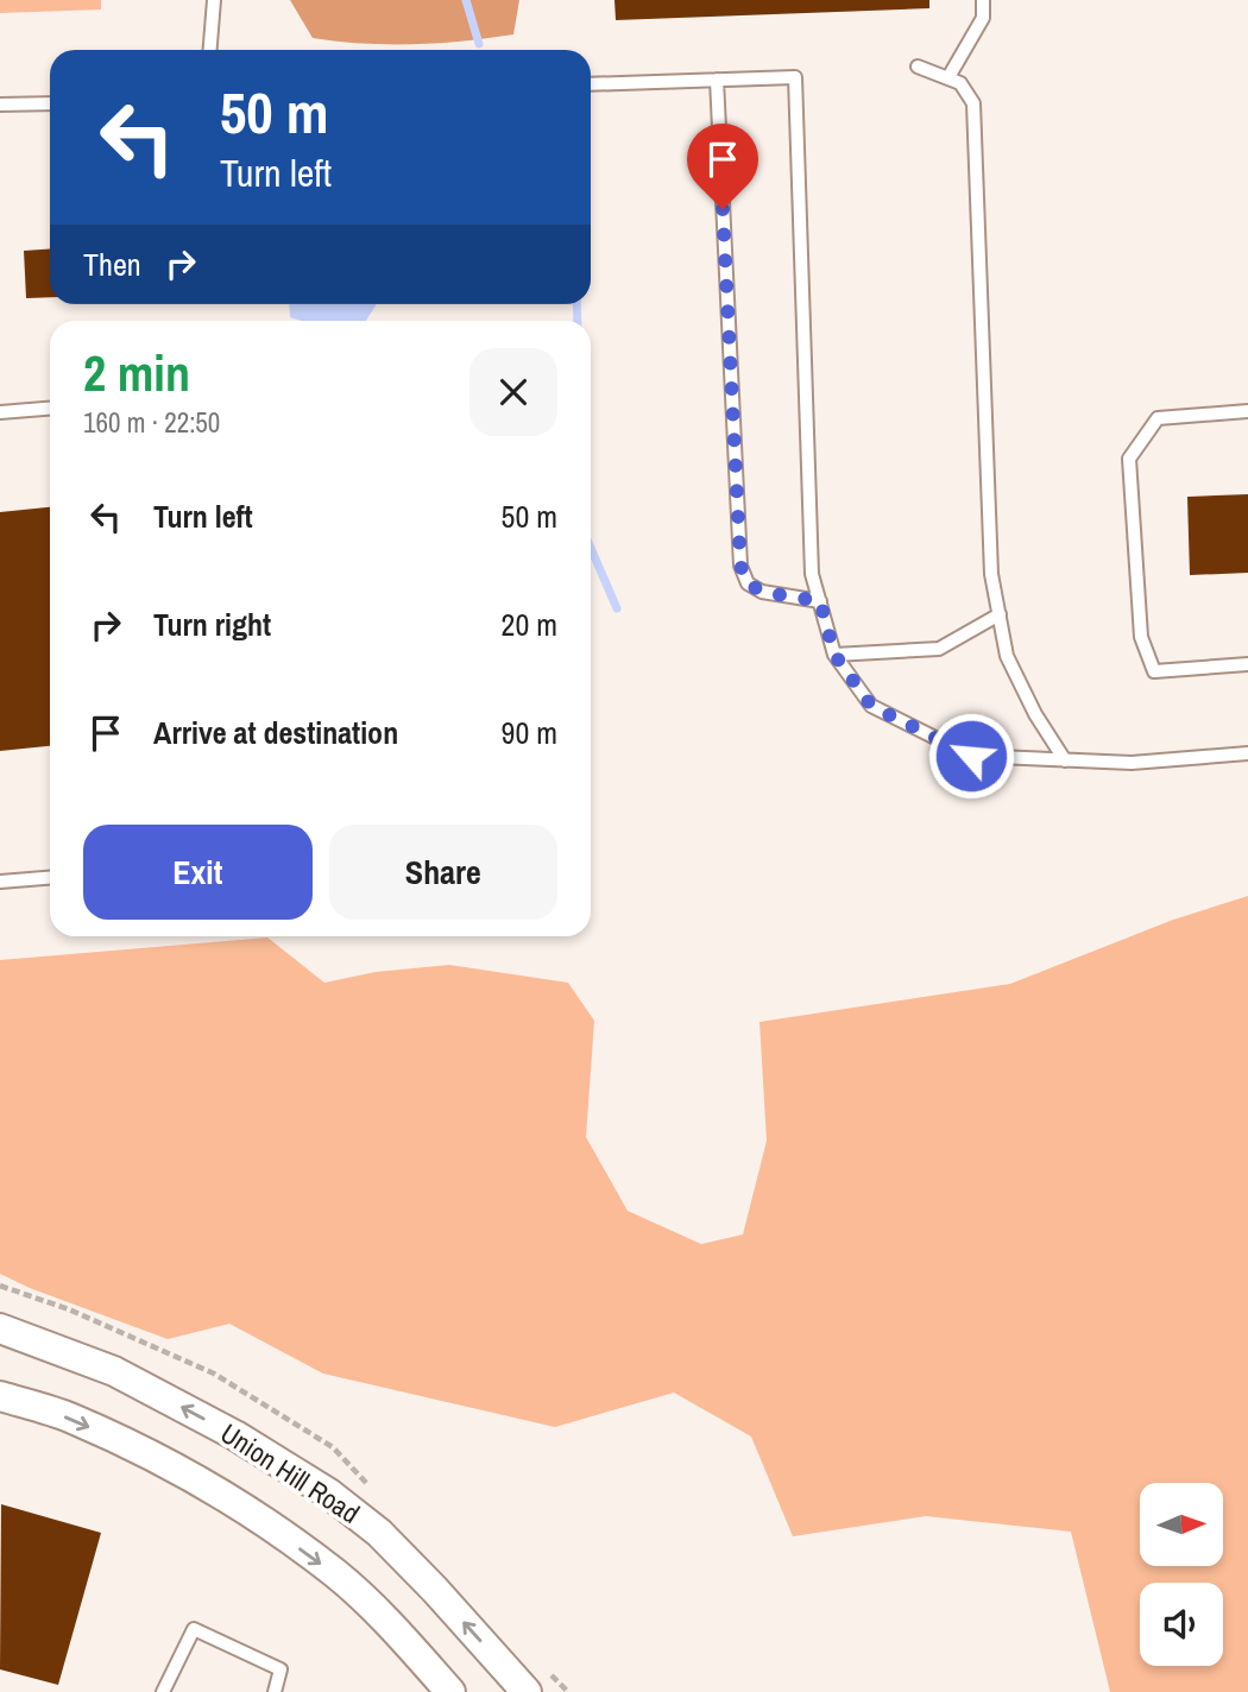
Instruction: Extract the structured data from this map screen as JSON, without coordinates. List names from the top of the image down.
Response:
{
  "streets": {
    "street": ["Union Hill Road"]
  },
  "north": "right",
  "page": {
    "turn": ["50 m", "Turn left"],
    "then": "Then",
    "heading": ["2 min", "160 m · 22:50"],
    "list": [
      {
        "name": "Turn left",
        "value": "50 m"
      },
      {
        "name": "Turn right",
        "value": "20 m"
      },
      {
        "name": "Arrive at destination",
        "value": "90 m"
      }
    ],
    "buttons": ["Exit", "Share"]
  }
}
